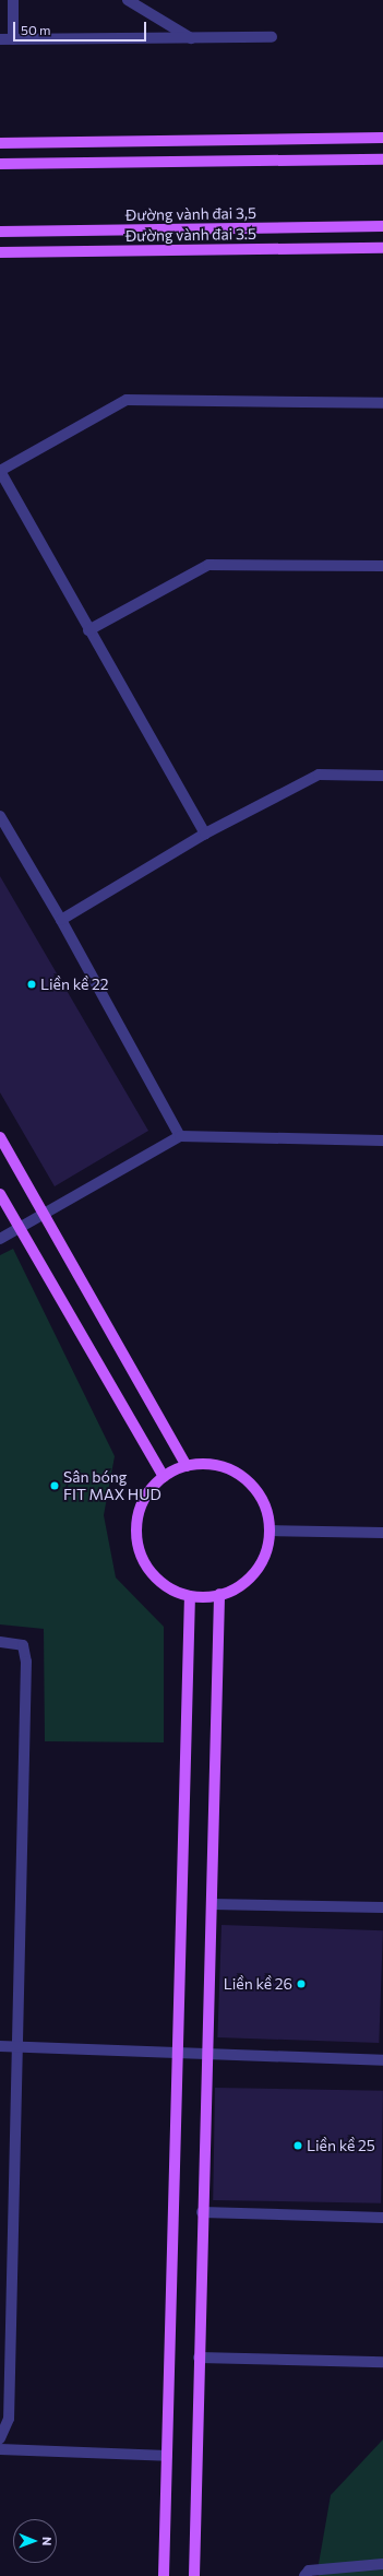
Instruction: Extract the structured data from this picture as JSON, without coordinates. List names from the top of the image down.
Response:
{
  "streets": {
    "main road": ["Đường vành đai 3,5", "Đường vành đai 3.5"]
  },
  "places": [
    "Liền kề 22",
    "Sân bóng FIT MAX HUD",
    "Liền kề 26",
    "Liền kề 25"
  ],
  "scale_bar": "50 m",
  "north": "right"
}
